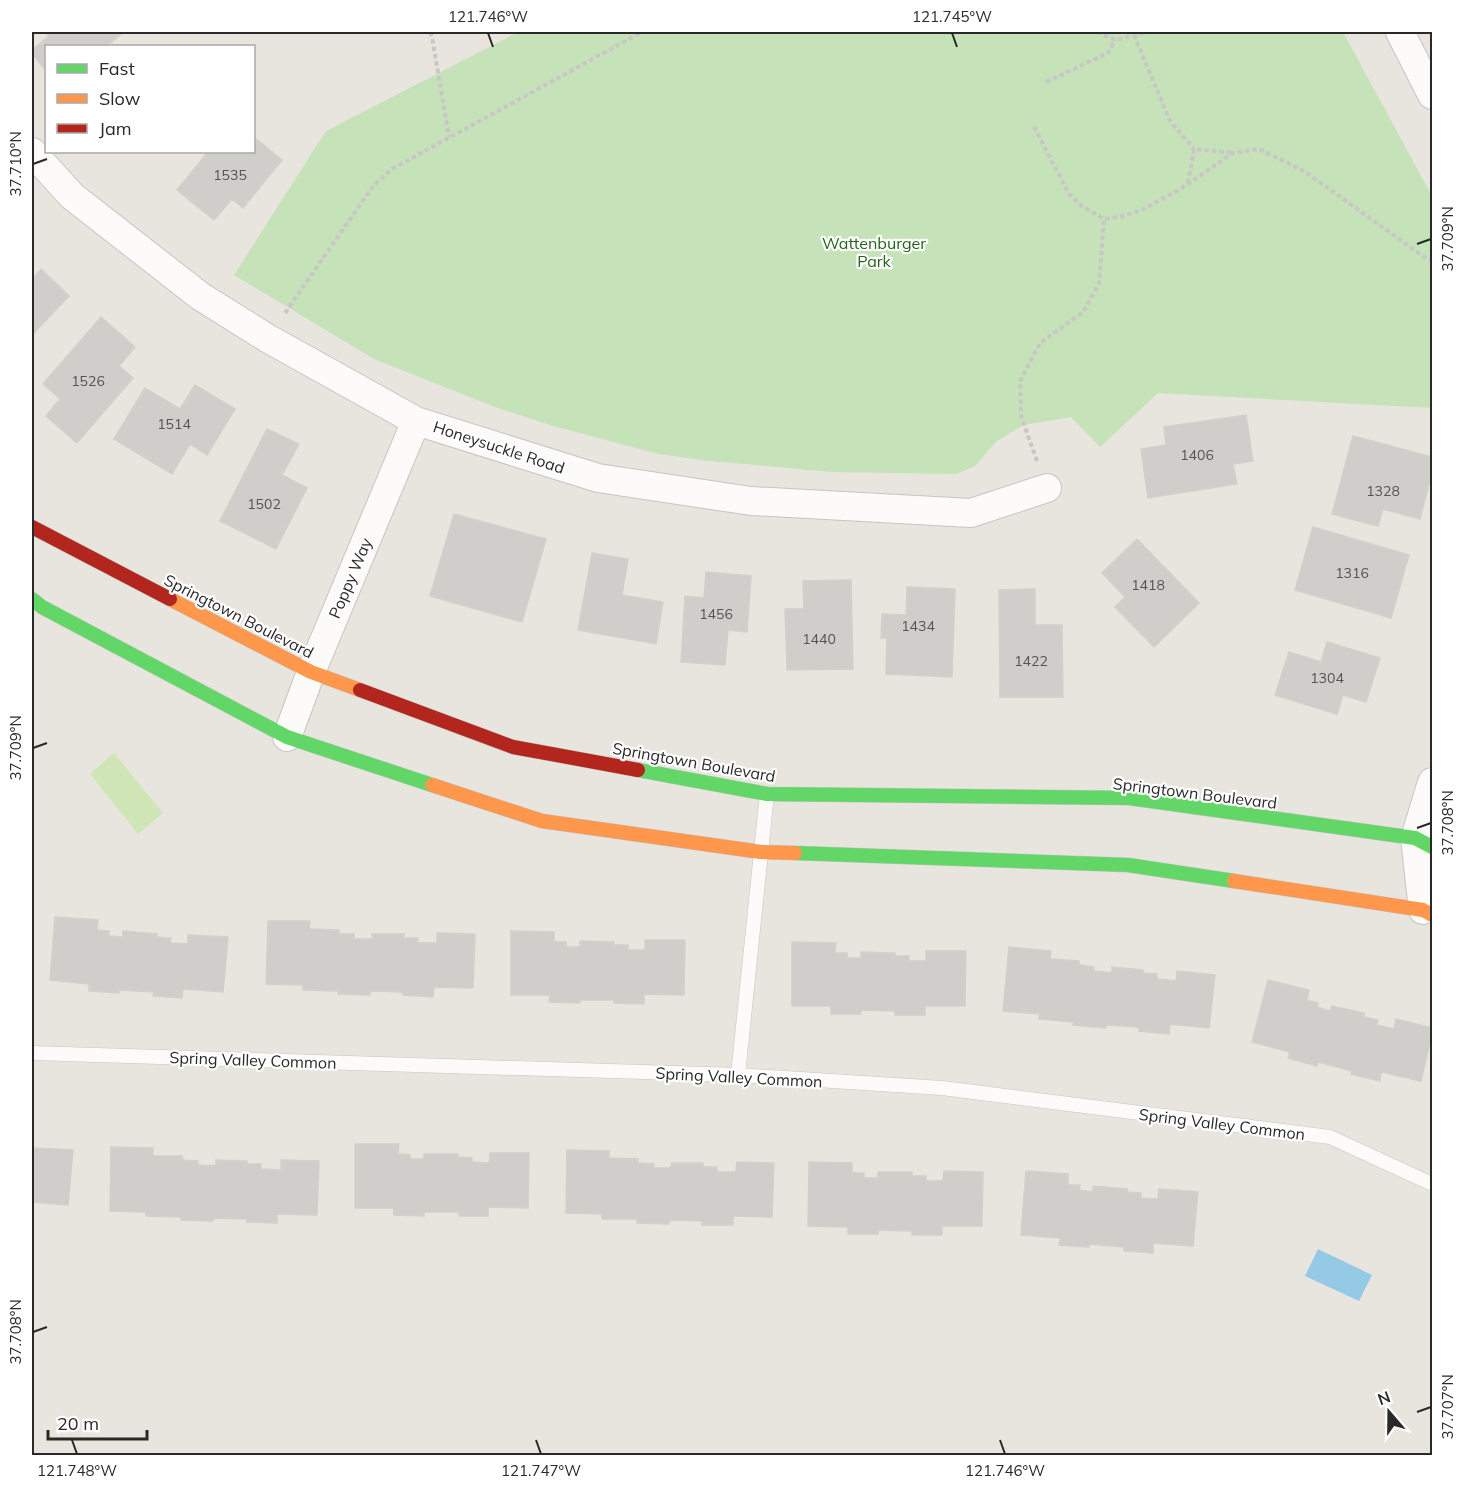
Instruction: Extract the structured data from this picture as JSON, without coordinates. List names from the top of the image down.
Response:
{
  "streets": {
    "street": ["Honeysuckle Road", "Poppy Way", "Springtown Boulevard"],
    "lane": ["Spring Valley Common"]
  },
  "crossings": [
    ["Honeysuckle Road", "Poppy Way"],
    ["Poppy Way", "Springtown Boulevard"]
  ],
  "parks": ["Wattenburger Park"],
  "house_numbers": [
    "1535",
    "1526",
    "1514",
    "1406",
    "1328",
    "1502",
    "1316",
    "1418",
    "1456",
    "1434",
    "1440",
    "1422",
    "1304"
  ],
  "legend": ["Fast", "Slow", "Jam"],
  "scale_bar": "20 m",
  "north": "top",
  "coordinates": [
    "121.746°W",
    "121.745°W",
    "37.710°N",
    "37.709°N",
    "37.708°N",
    "37.707°N",
    "121.748°W",
    "121.747°W"
  ]
}
